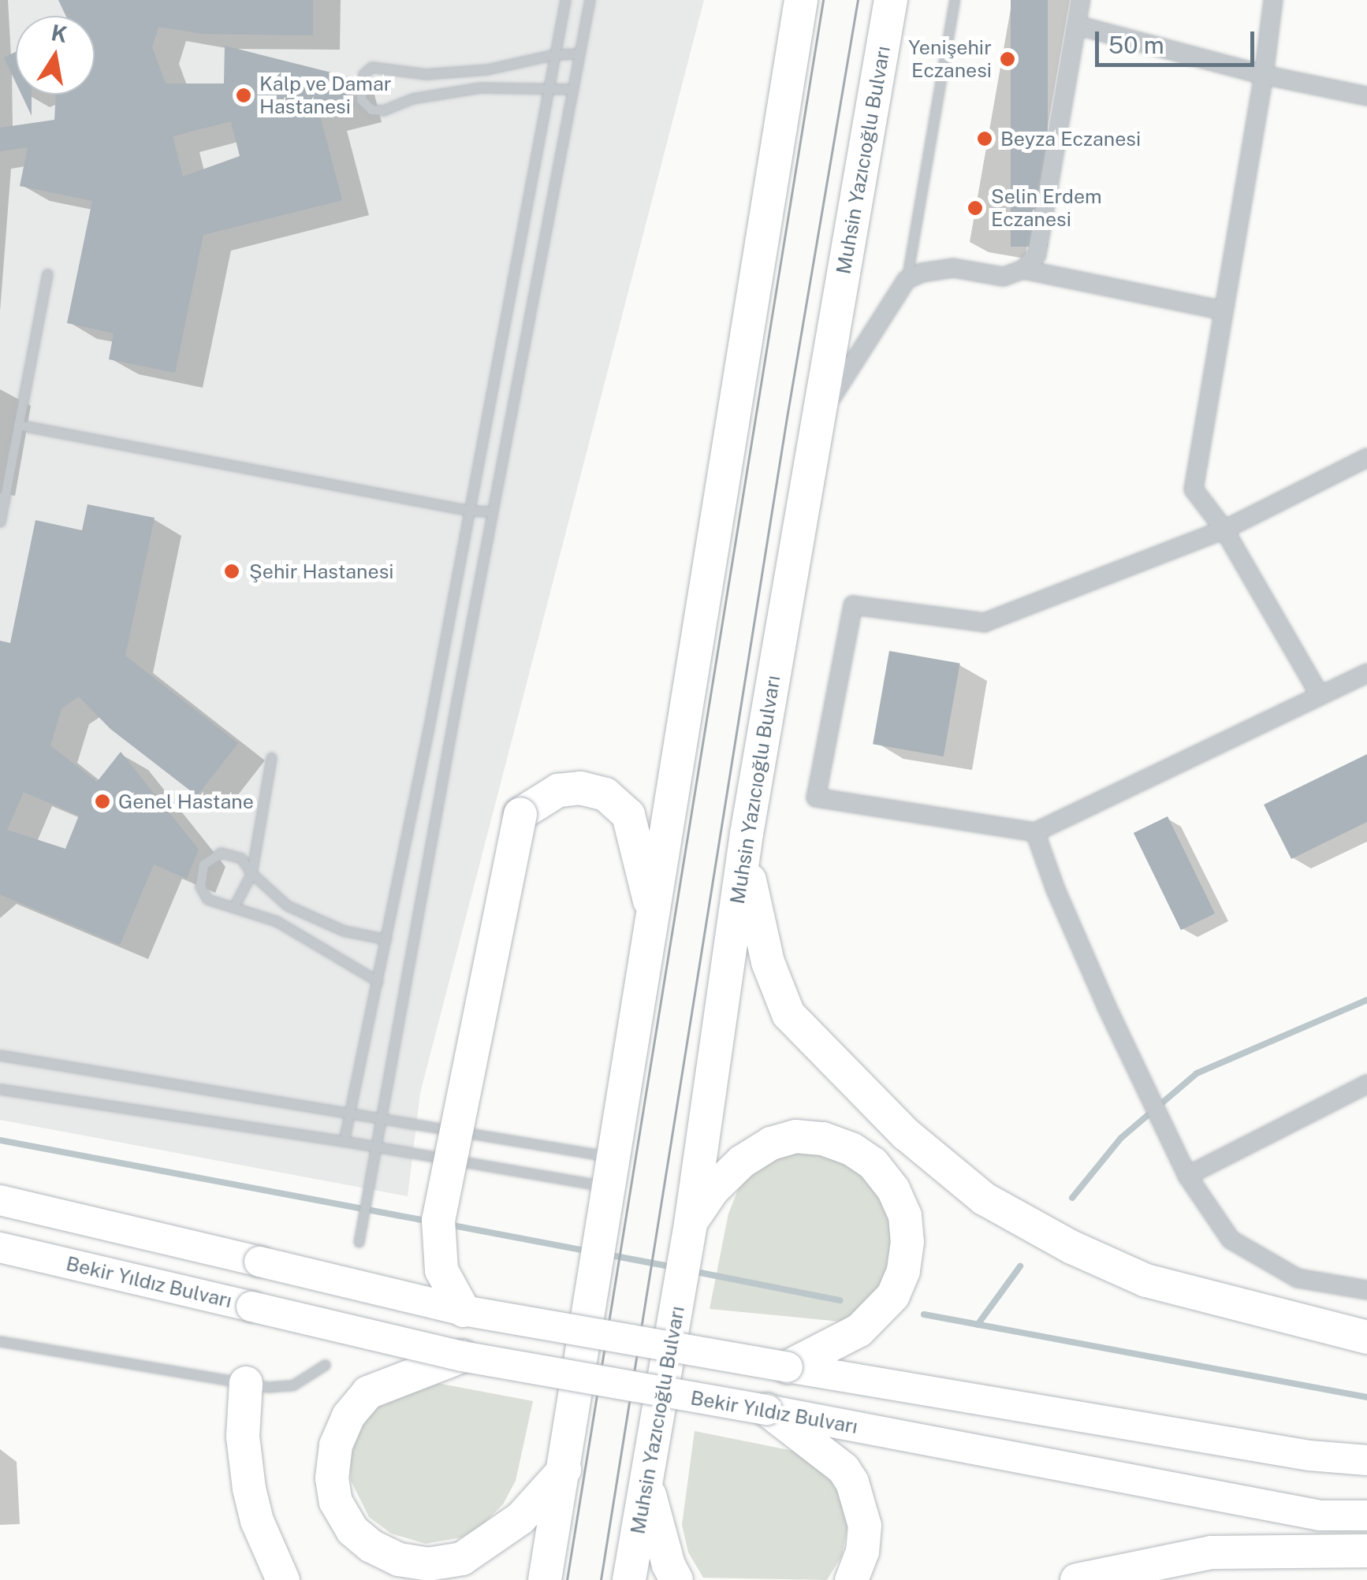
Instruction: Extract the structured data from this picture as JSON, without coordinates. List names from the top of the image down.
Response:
{
  "streets": {
    "highway": ["Muhsin Yazıcıoğlu Bulvarı"],
    "main road": ["Bekir Yıldız Bulvarı"]
  },
  "places": [
    "Yenişehir Eczanesi",
    "Kalp ve Damar Hastanesi",
    "Beyza Eczanesi",
    "Selin Erdem Eczanesi",
    "Şehir Hastanesi",
    "Genel Hastane"
  ],
  "scale_bar": "50 m",
  "north": "top"
}
